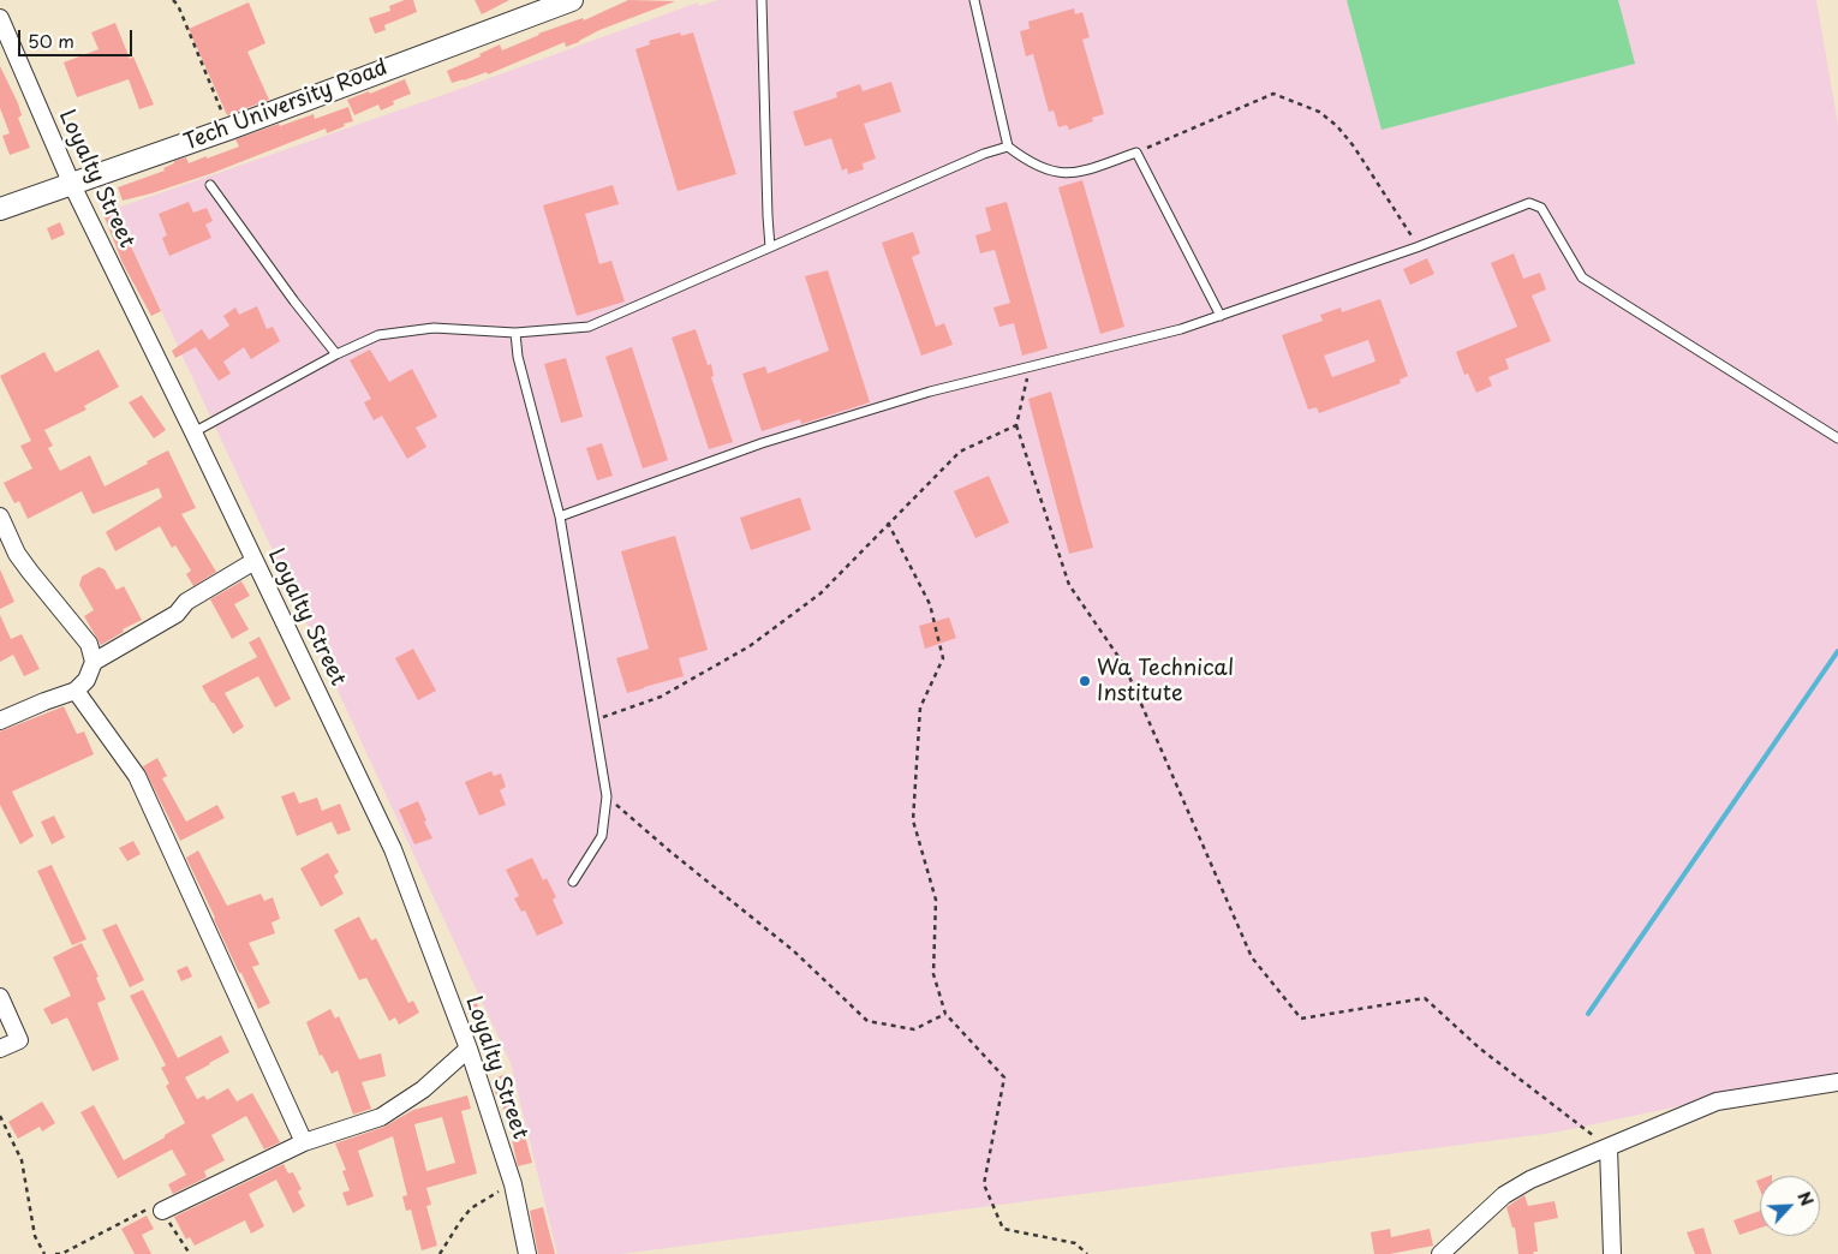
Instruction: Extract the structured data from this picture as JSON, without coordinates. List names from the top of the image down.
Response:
{
  "streets": {
    "street": ["Tech University Road", "Loyalty Street"]
  },
  "crossings": [
    ["Tech University Road", "Loyalty Street"]
  ],
  "places": ["Wa Technical Institute"],
  "scale_bar": "50 m",
  "north": "top right"
}
